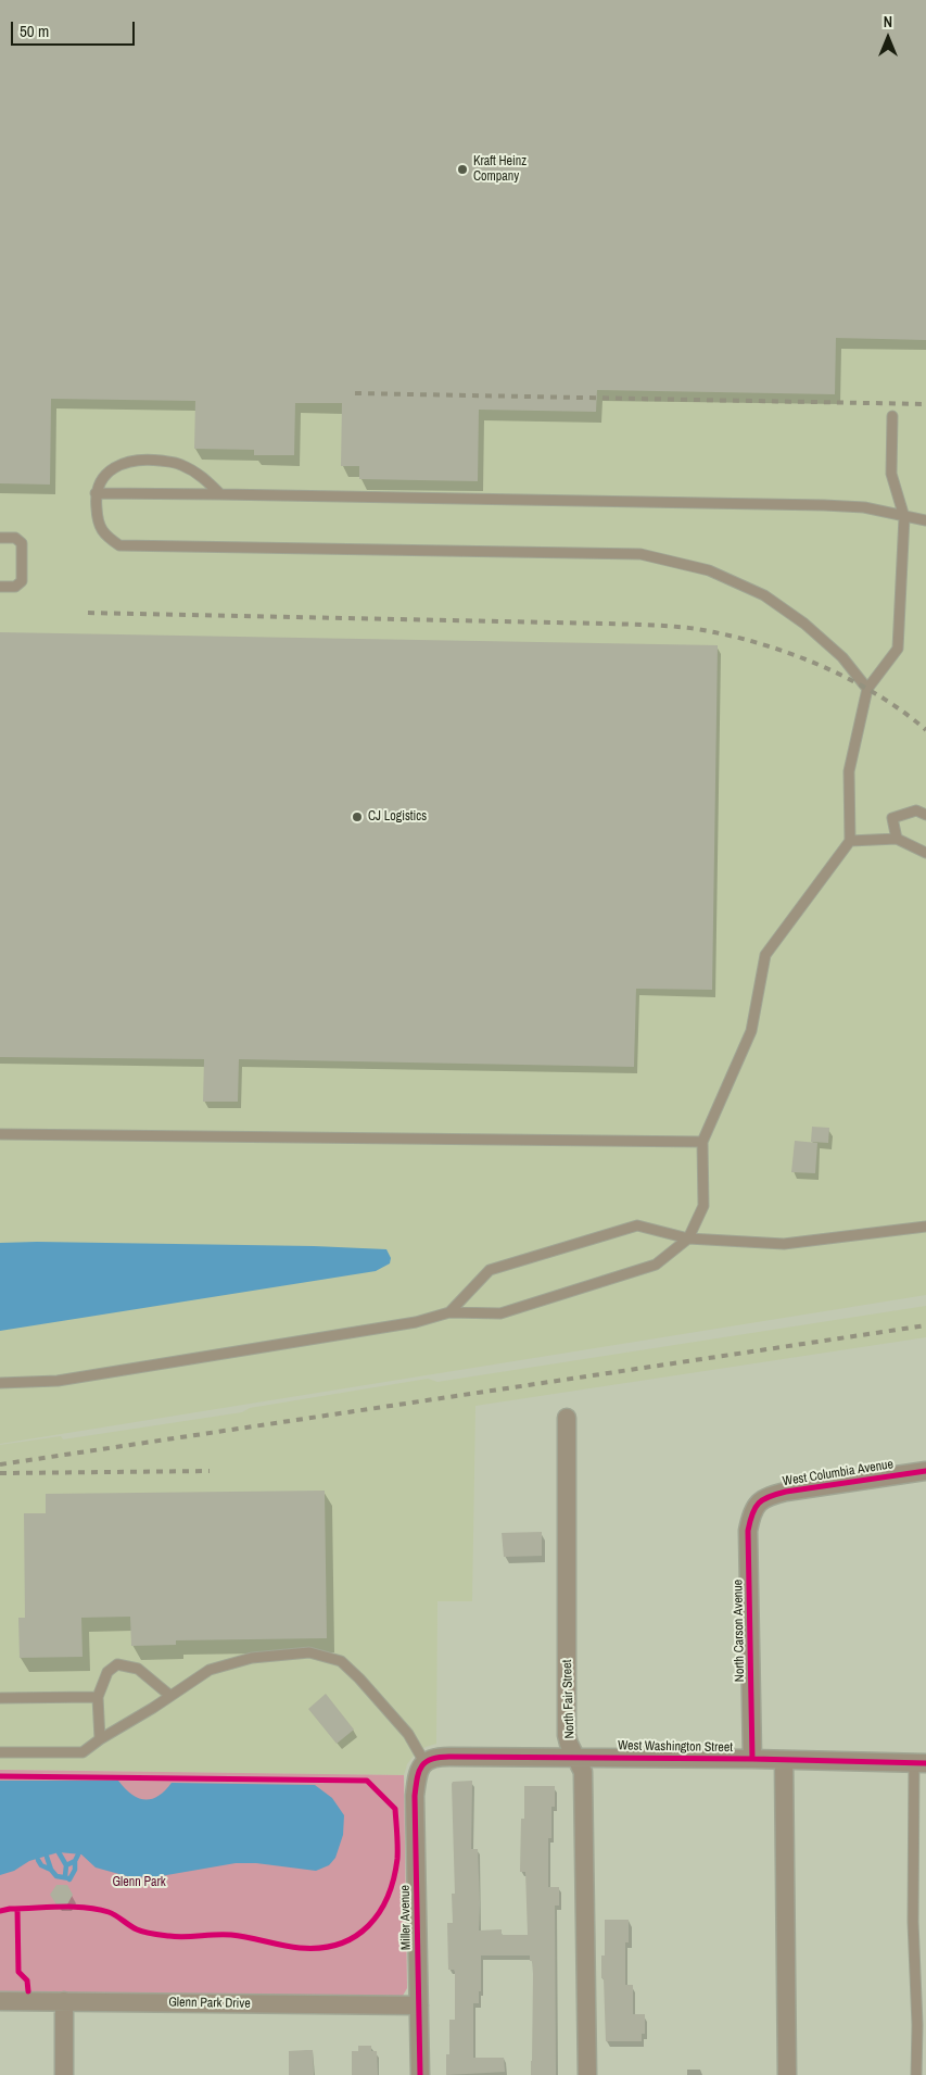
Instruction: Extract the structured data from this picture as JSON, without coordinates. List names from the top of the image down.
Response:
{
  "streets": {
    "street": [
      "West Columbia Avenue",
      "North Carson Avenue",
      "North Fair Street",
      "West Washington Street",
      "Miller Avenue",
      "Glenn Park Drive"
    ]
  },
  "crossings": [
    ["West Columbia Avenue", "North Carson Avenue"],
    ["North Carson Avenue", "West Washington Street"],
    ["North Fair Street", "West Washington Street"],
    ["West Washington Street", "Miller Avenue"],
    ["Miller Avenue", "Glenn Park Drive"]
  ],
  "parks": ["Glenn Park"],
  "places": ["Kraft Heinz Company", "CJ Logistics"],
  "scale_bar": "50 m",
  "north": "top"
}
